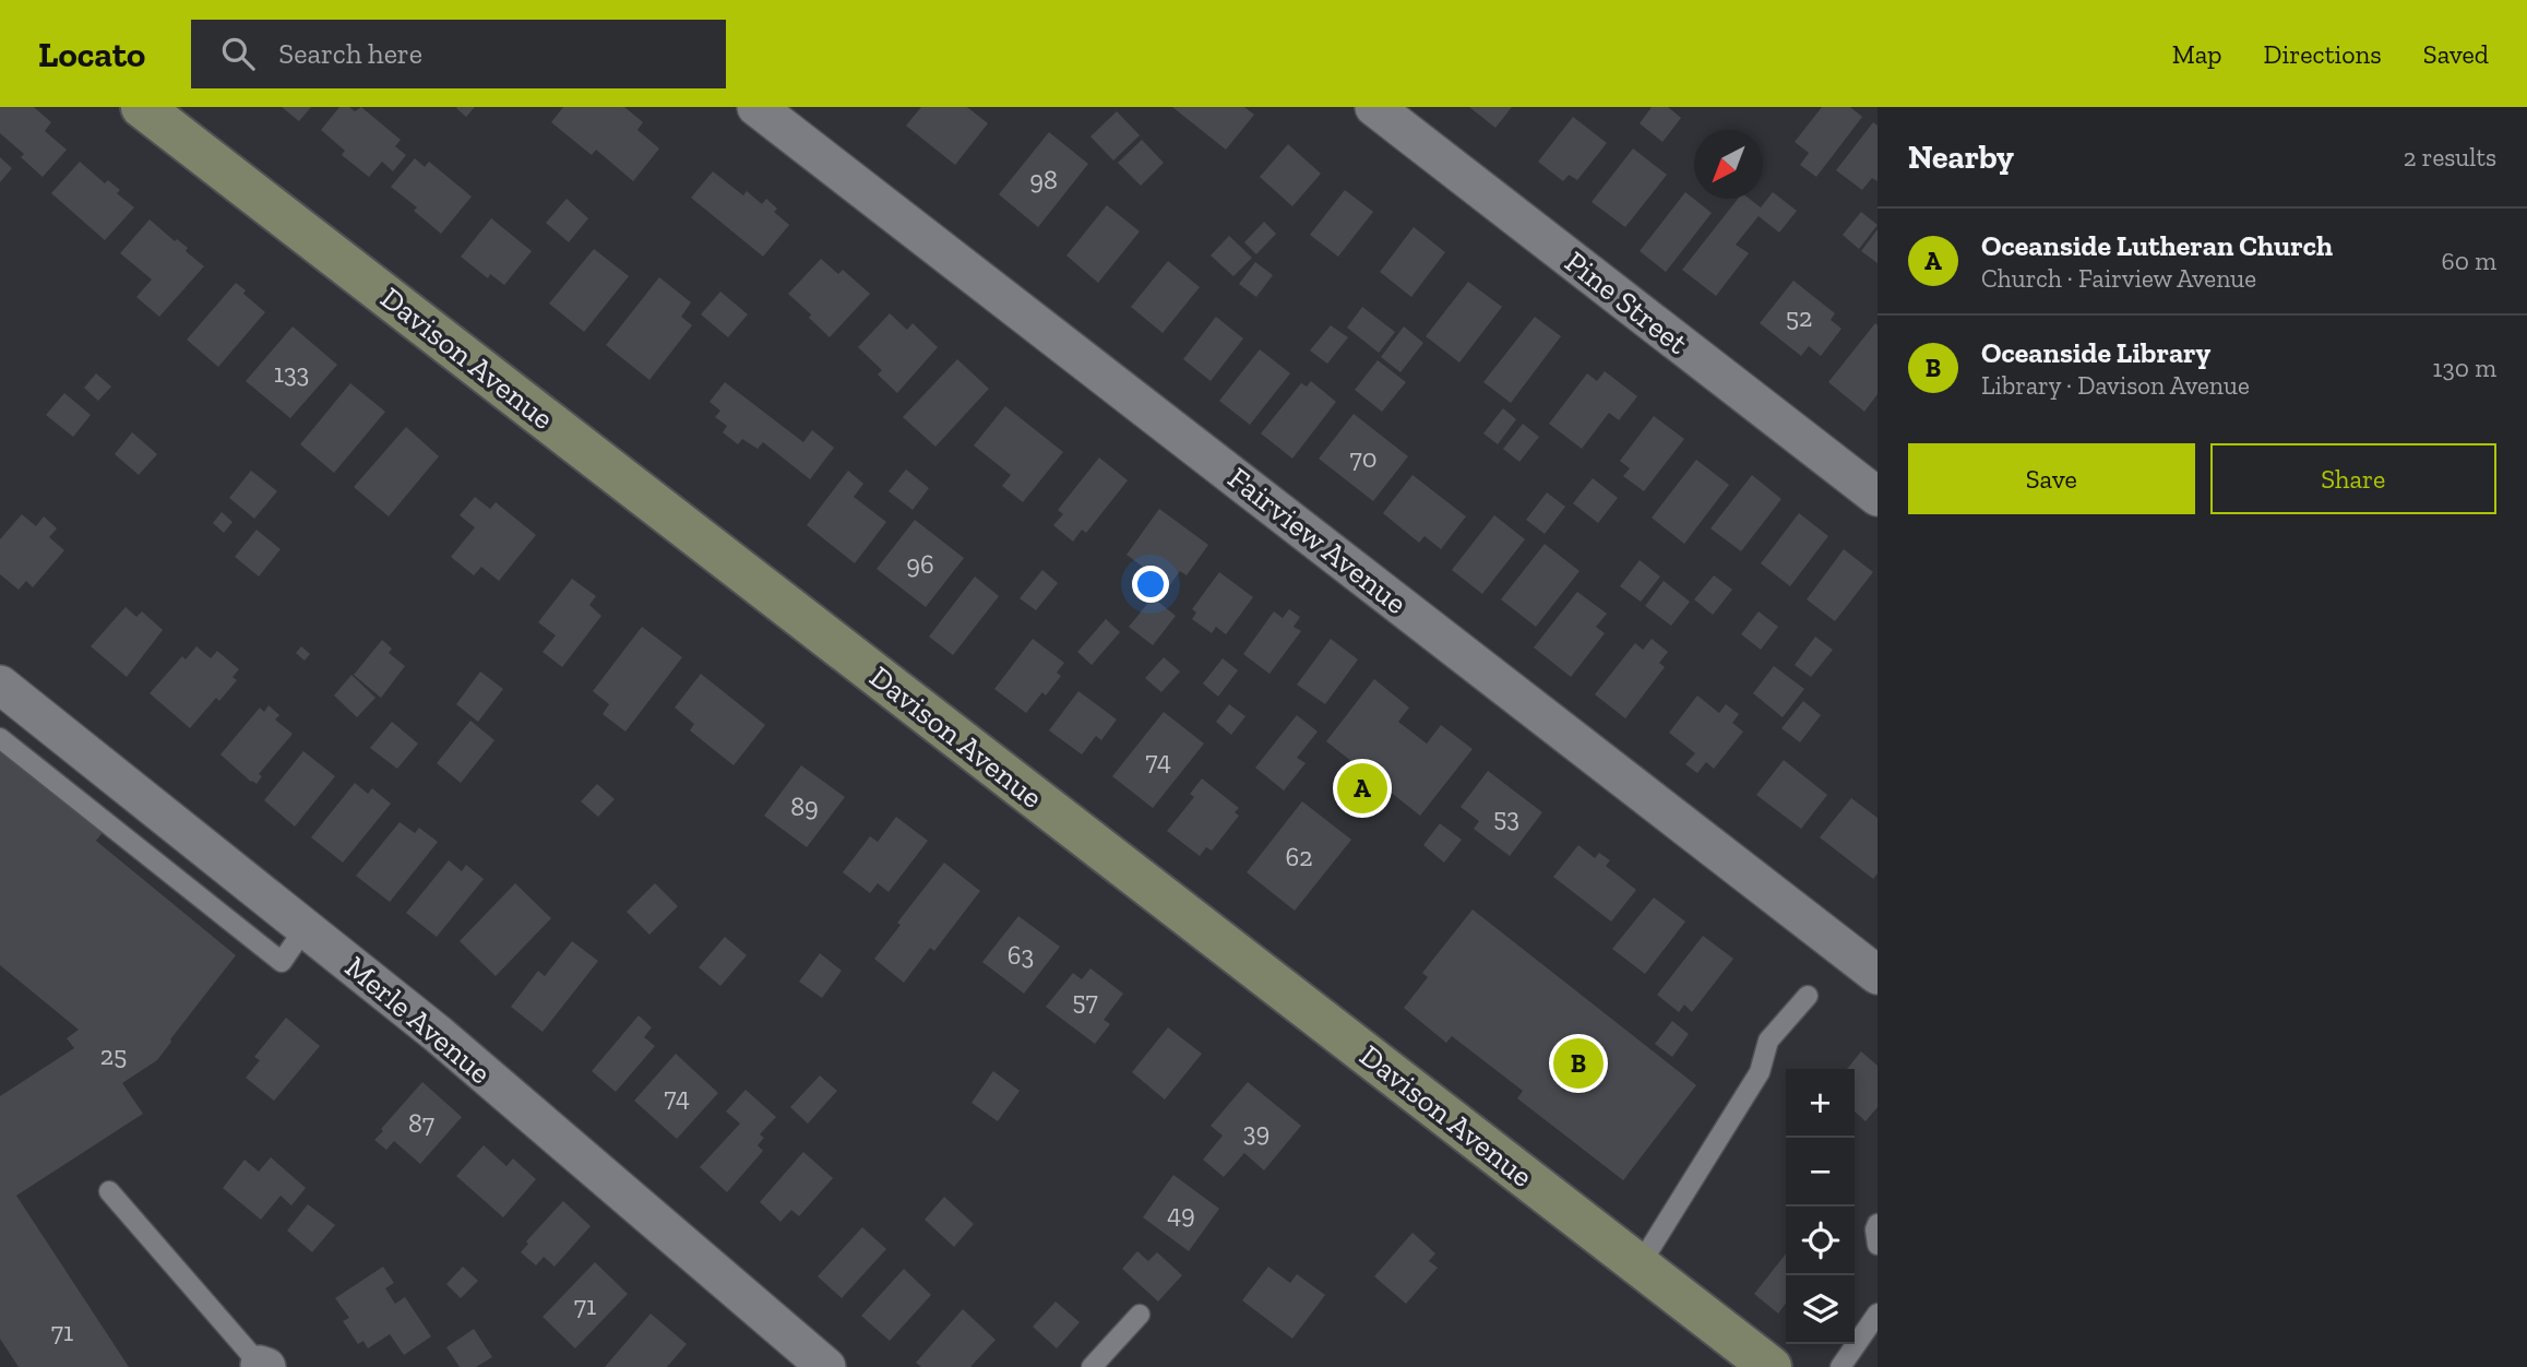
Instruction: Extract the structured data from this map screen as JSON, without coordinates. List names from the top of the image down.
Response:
{
  "streets": {
    "main road": ["Davison Avenue"],
    "street": ["Pine Street", "Fairview Avenue", "Merle Avenue"]
  },
  "house_numbers": [
    "98",
    "52",
    "133",
    "70",
    "96",
    "74",
    "89",
    "53",
    "62",
    "63",
    "57",
    "25",
    "74",
    "87",
    "39",
    "49",
    "71",
    "71"
  ],
  "north": "bottom left",
  "page": {
    "header": "Locato",
    "search": "Search here",
    "nav": ["Map", "Directions", "Saved"],
    "heading": ["Nearby", "2 results"],
    "list": [
      {
        "mark": "A",
        "name": "Oceanside Lutheran Church",
        "note": "Church · Fairview Avenue",
        "value": "60 m"
      },
      {
        "mark": "B",
        "name": "Oceanside Library",
        "note": "Library · Davison Avenue",
        "value": "130 m"
      }
    ],
    "buttons": ["Save", "Share"],
    "pins": ["A", "B"],
    "map_buttons": ["+", "−"]
  }
}
